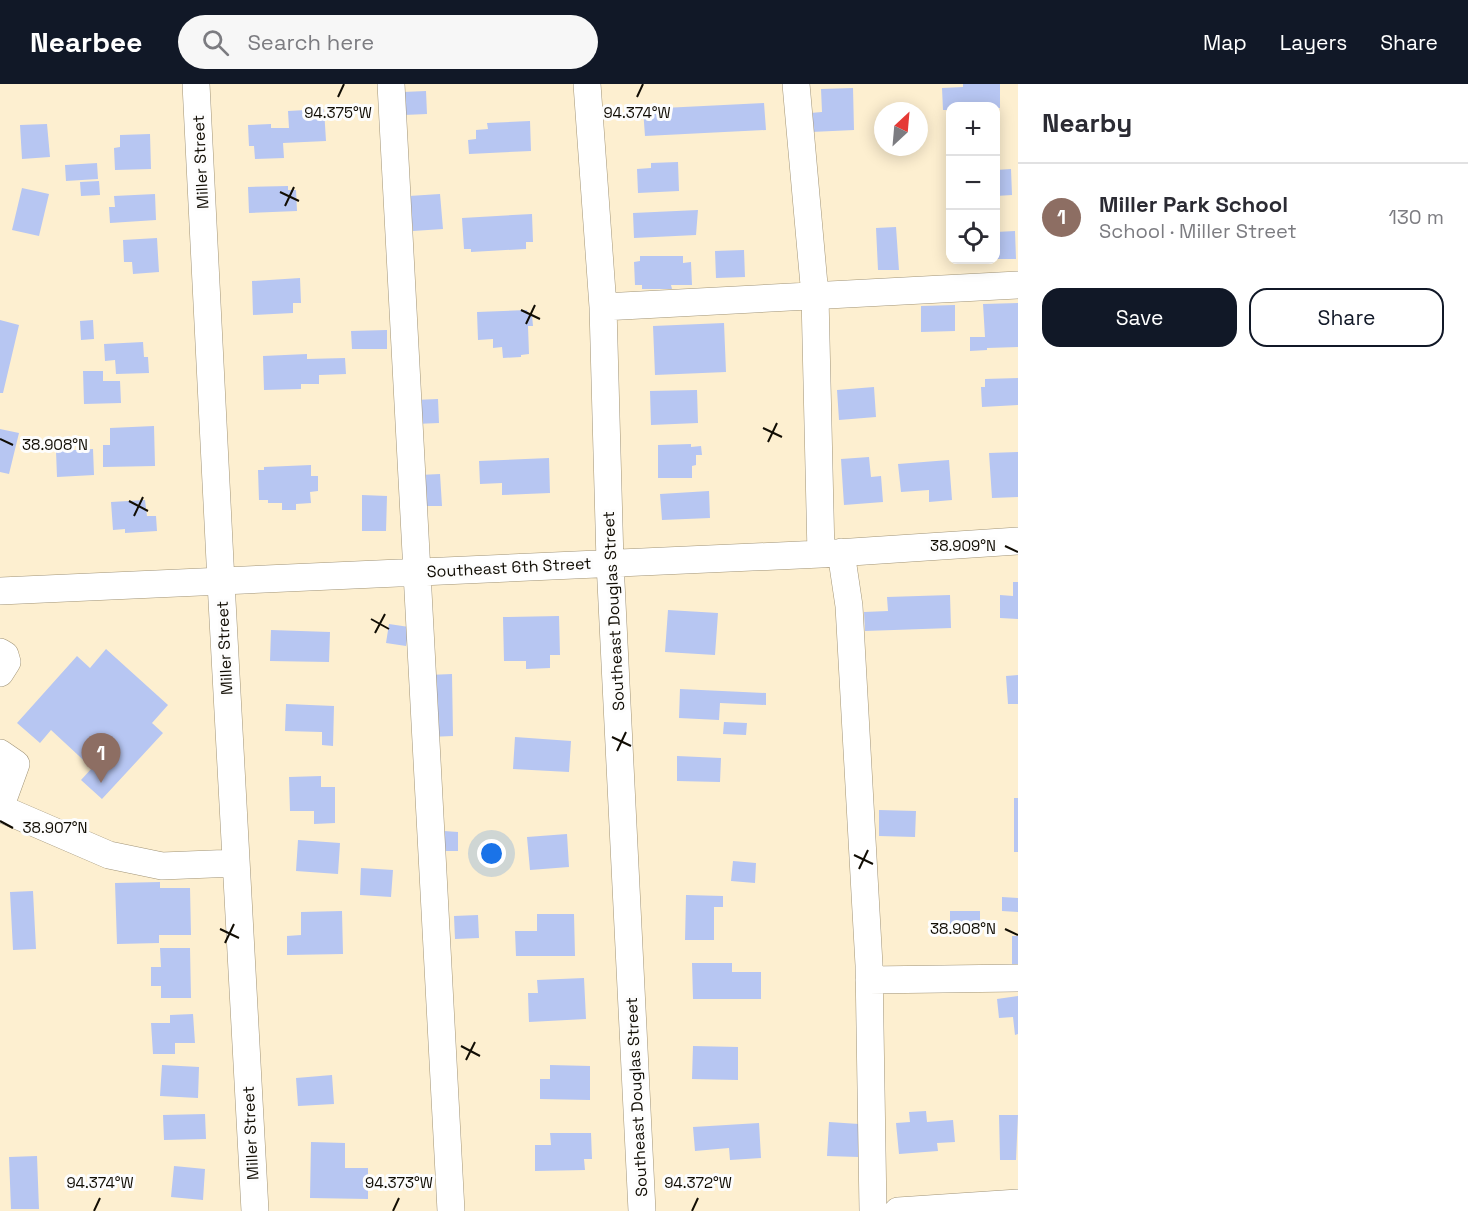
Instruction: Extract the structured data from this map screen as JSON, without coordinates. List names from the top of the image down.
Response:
{
  "streets": {
    "street": ["Miller Street", "Southeast 6th Street", "Southeast Douglas Street"]
  },
  "crossings": [
    ["Miller Street", "Southeast 6th Street"],
    ["Southeast 6th Street", "Southeast Douglas Street"]
  ],
  "north": "top right",
  "page": {
    "header": "Nearbee",
    "search": "Search here",
    "nav": ["Map", "Layers", "Share"],
    "heading": "Nearby",
    "map_buttons": ["+", "−"],
    "list": [
      {
        "mark": "1",
        "name": "Miller Park School",
        "note": "School · Miller Street",
        "value": "130 m"
      }
    ],
    "buttons": ["Save", "Share"],
    "pins": "1"
  },
  "coordinates": [
    "94.374°W",
    "94.375°W",
    "38.908°N",
    "38.909°N",
    "38.907°N",
    "94.373°W",
    "94.372°W"
  ]
}
